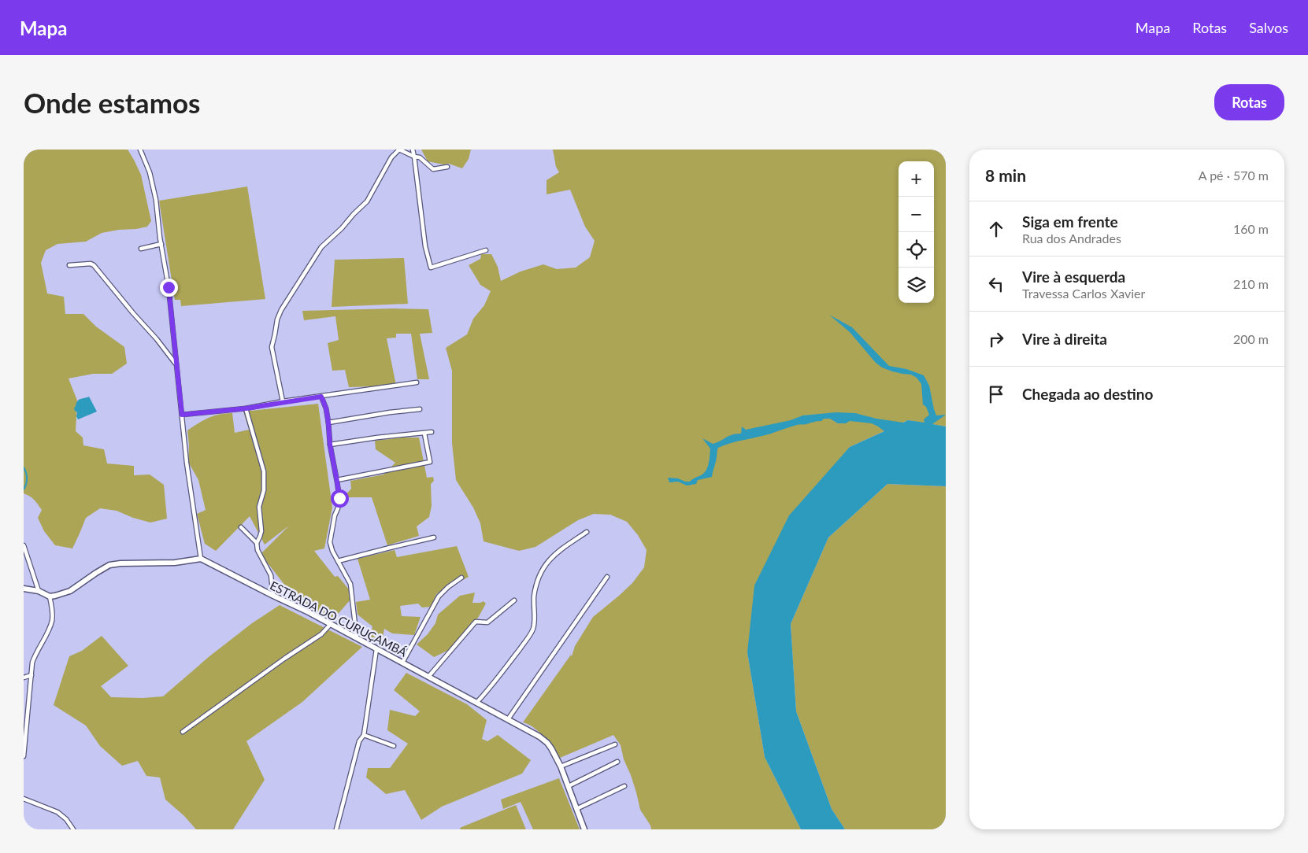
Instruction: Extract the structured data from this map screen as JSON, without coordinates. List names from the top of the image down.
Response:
{
  "streets": {
    "street": ["ESTRADA DO CURUÇAMBÁ"]
  },
  "page": {
    "header": "Mapa",
    "nav": ["Mapa", "Rotas", "Salvos"],
    "buttons": "Rotas",
    "title": "Onde estamos",
    "heading": ["8 min", "A pé · 570 m"],
    "map_buttons": ["+", "−"],
    "list": [
      ["Siga em frente", "Rua dos Andrades", "160 m"],
      ["Vire à esquerda", "Travessa Carlos Xavier", "210 m"],
      ["Vire à direita", "200 m"],
      "Chegada ao destino"
    ]
  }
}
